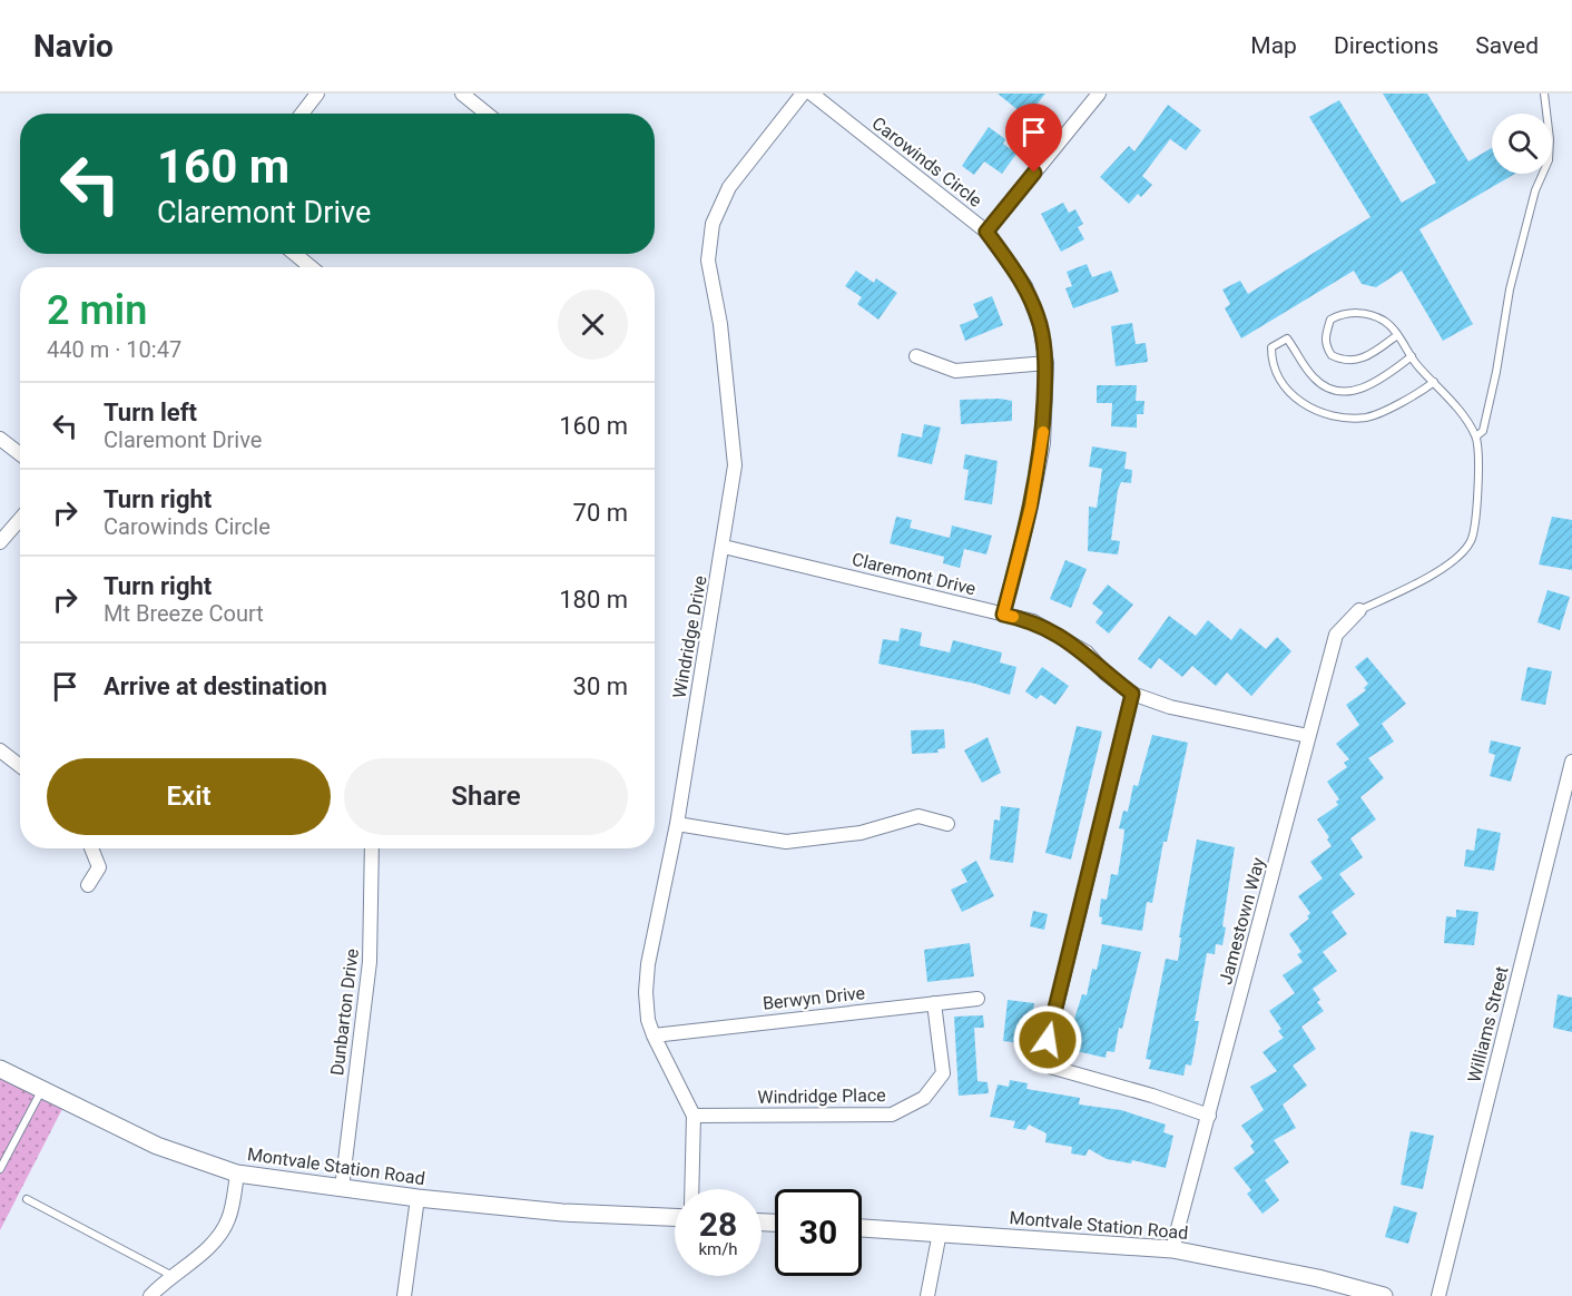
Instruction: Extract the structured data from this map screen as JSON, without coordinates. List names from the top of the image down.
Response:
{
  "streets": {
    "street": [
      "Carowinds Circle",
      "Claremont Drive",
      "Windridge Drive",
      "Jamestown Way",
      "Berwyn Drive",
      "Dunbarton Drive",
      "Williams Street",
      "Windridge Place",
      "Montvale Station Road"
    ]
  },
  "crossings": [
    ["Carowinds Circle", "Claremont Drive"],
    ["Claremont Drive", "Windridge Drive"],
    ["Claremont Drive", "Jamestown Way"],
    ["Windridge Drive", "Berwyn Drive"],
    ["Windridge Drive", "Windridge Place"],
    ["Jamestown Way", "Montvale Station Road"],
    ["Berwyn Drive", "Windridge Place"],
    ["Dunbarton Drive", "Montvale Station Road"]
  ],
  "page": {
    "header": "Navio",
    "nav": ["Map", "Directions", "Saved"],
    "turn": ["160 m", "Claremont Drive"],
    "heading": ["2 min", "440 m · 10:47"],
    "list": [
      {
        "name": "Turn left",
        "note": "Claremont Drive",
        "value": "160 m"
      },
      {
        "name": "Turn right",
        "note": "Carowinds Circle",
        "value": "70 m"
      },
      {
        "name": "Turn right",
        "note": "Mt Breeze Court",
        "value": "180 m"
      },
      {
        "name": "Arrive at destination",
        "value": "30 m"
      }
    ],
    "buttons": ["Exit", "Share"],
    "speed": "28 km/h",
    "limit": "30"
  }
}
